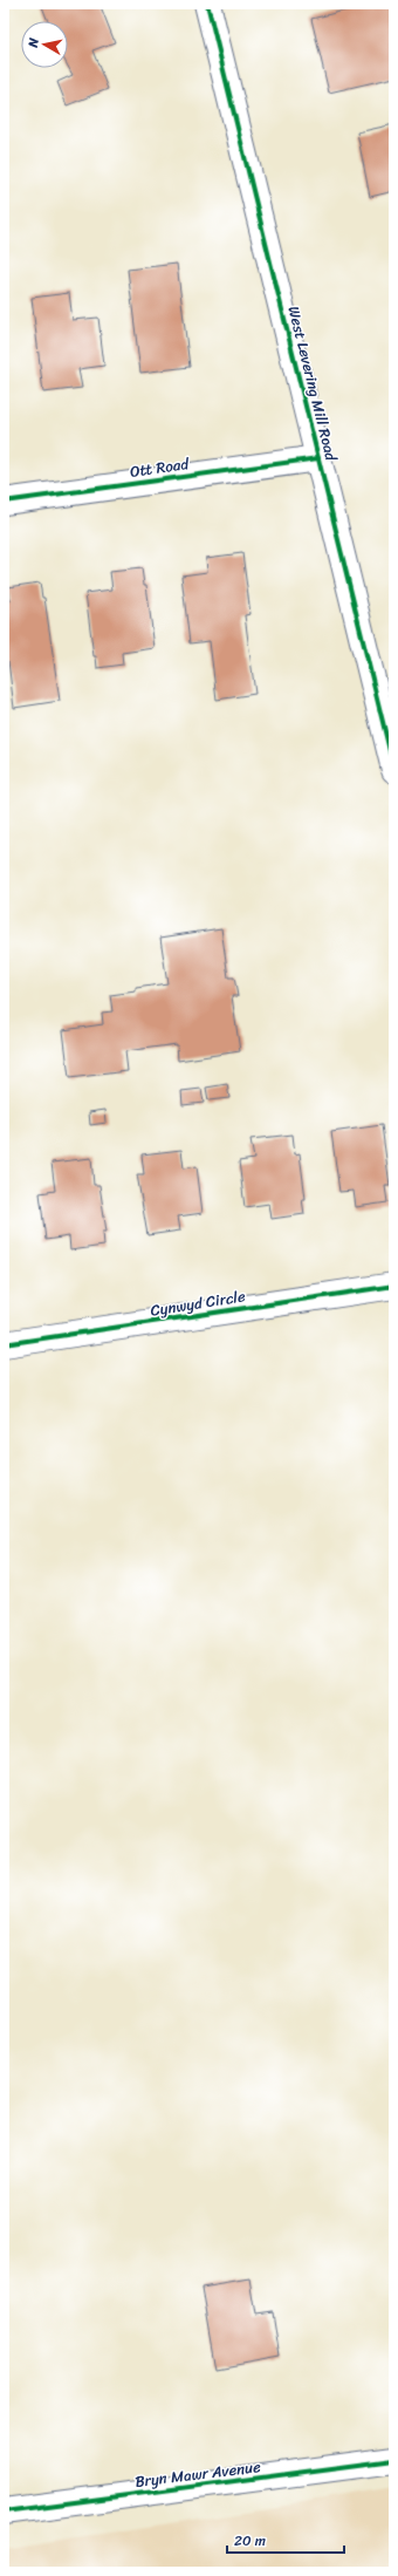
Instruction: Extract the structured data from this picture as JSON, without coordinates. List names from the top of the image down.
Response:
{
  "streets": {
    "street": [
      "West Levering Mill Road",
      "Ott Road",
      "Cynwyd Circle",
      "Bryn Mawr Avenue"
    ]
  },
  "crossings": [
    ["West Levering Mill Road", "Ott Road"]
  ],
  "scale_bar": "20 m",
  "north": "left"
}
